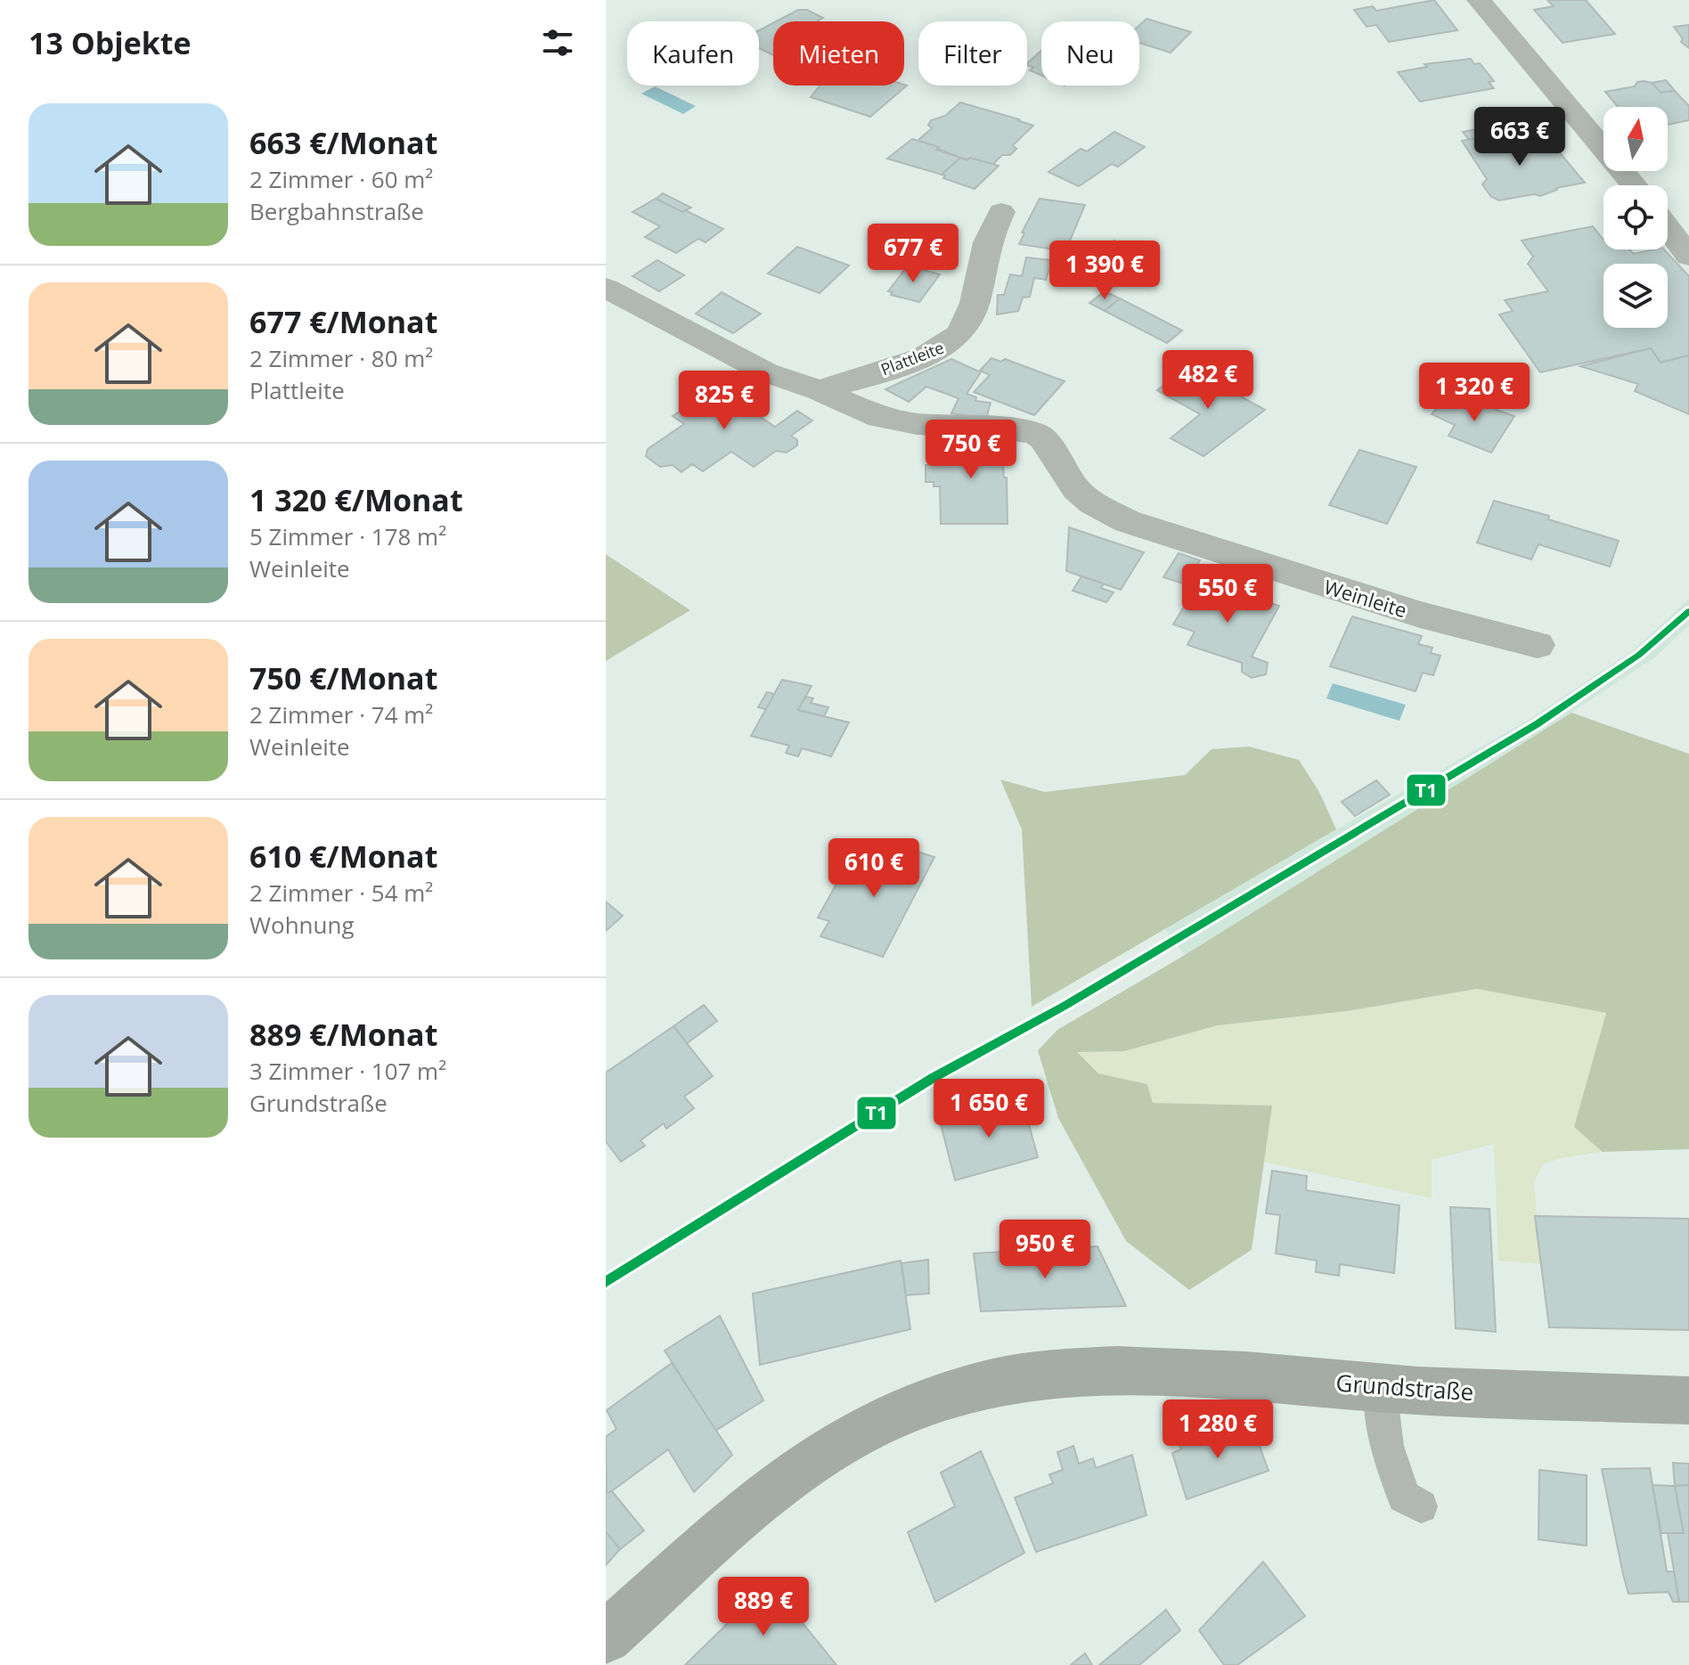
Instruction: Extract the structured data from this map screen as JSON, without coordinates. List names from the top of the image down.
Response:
{
  "streets": {
    "main road": ["Grundstraße"],
    "street": ["Plattleite", "Weinleite"]
  },
  "crossings": [
    ["Plattleite", "Weinleite"]
  ],
  "lines": ["transit line T1"],
  "north": "top",
  "page": {
    "heading": "13 Objekte",
    "chip": [
      "Kaufen",
      "Mieten",
      "Filter",
      "Neu"
    ],
    "list": [
      {
        "name": "663 €/Monat",
        "note": "2 Zimmer · 60 m² · Bergbahnstraße"
      },
      {
        "name": "677 €/Monat",
        "note": "2 Zimmer · 80 m² · Plattleite"
      },
      {
        "name": "1 320 €/Monat",
        "note": "5 Zimmer · 178 m² · Weinleite"
      },
      {
        "name": "750 €/Monat",
        "note": "2 Zimmer · 74 m² · Weinleite"
      },
      {
        "name": "610 €/Monat",
        "note": "2 Zimmer · 54 m² · Wohnung"
      },
      {
        "name": "889 €/Monat",
        "note": "3 Zimmer · 107 m² · Grundstraße"
      }
    ],
    "price": [
      "663 €",
      "677 €",
      "1 390 €",
      "482 €",
      "1 320 €",
      "825 €",
      "750 €",
      "550 €",
      "610 €",
      "1 650 €",
      "950 €",
      "1 280 €",
      "889 €"
    ]
  }
}
